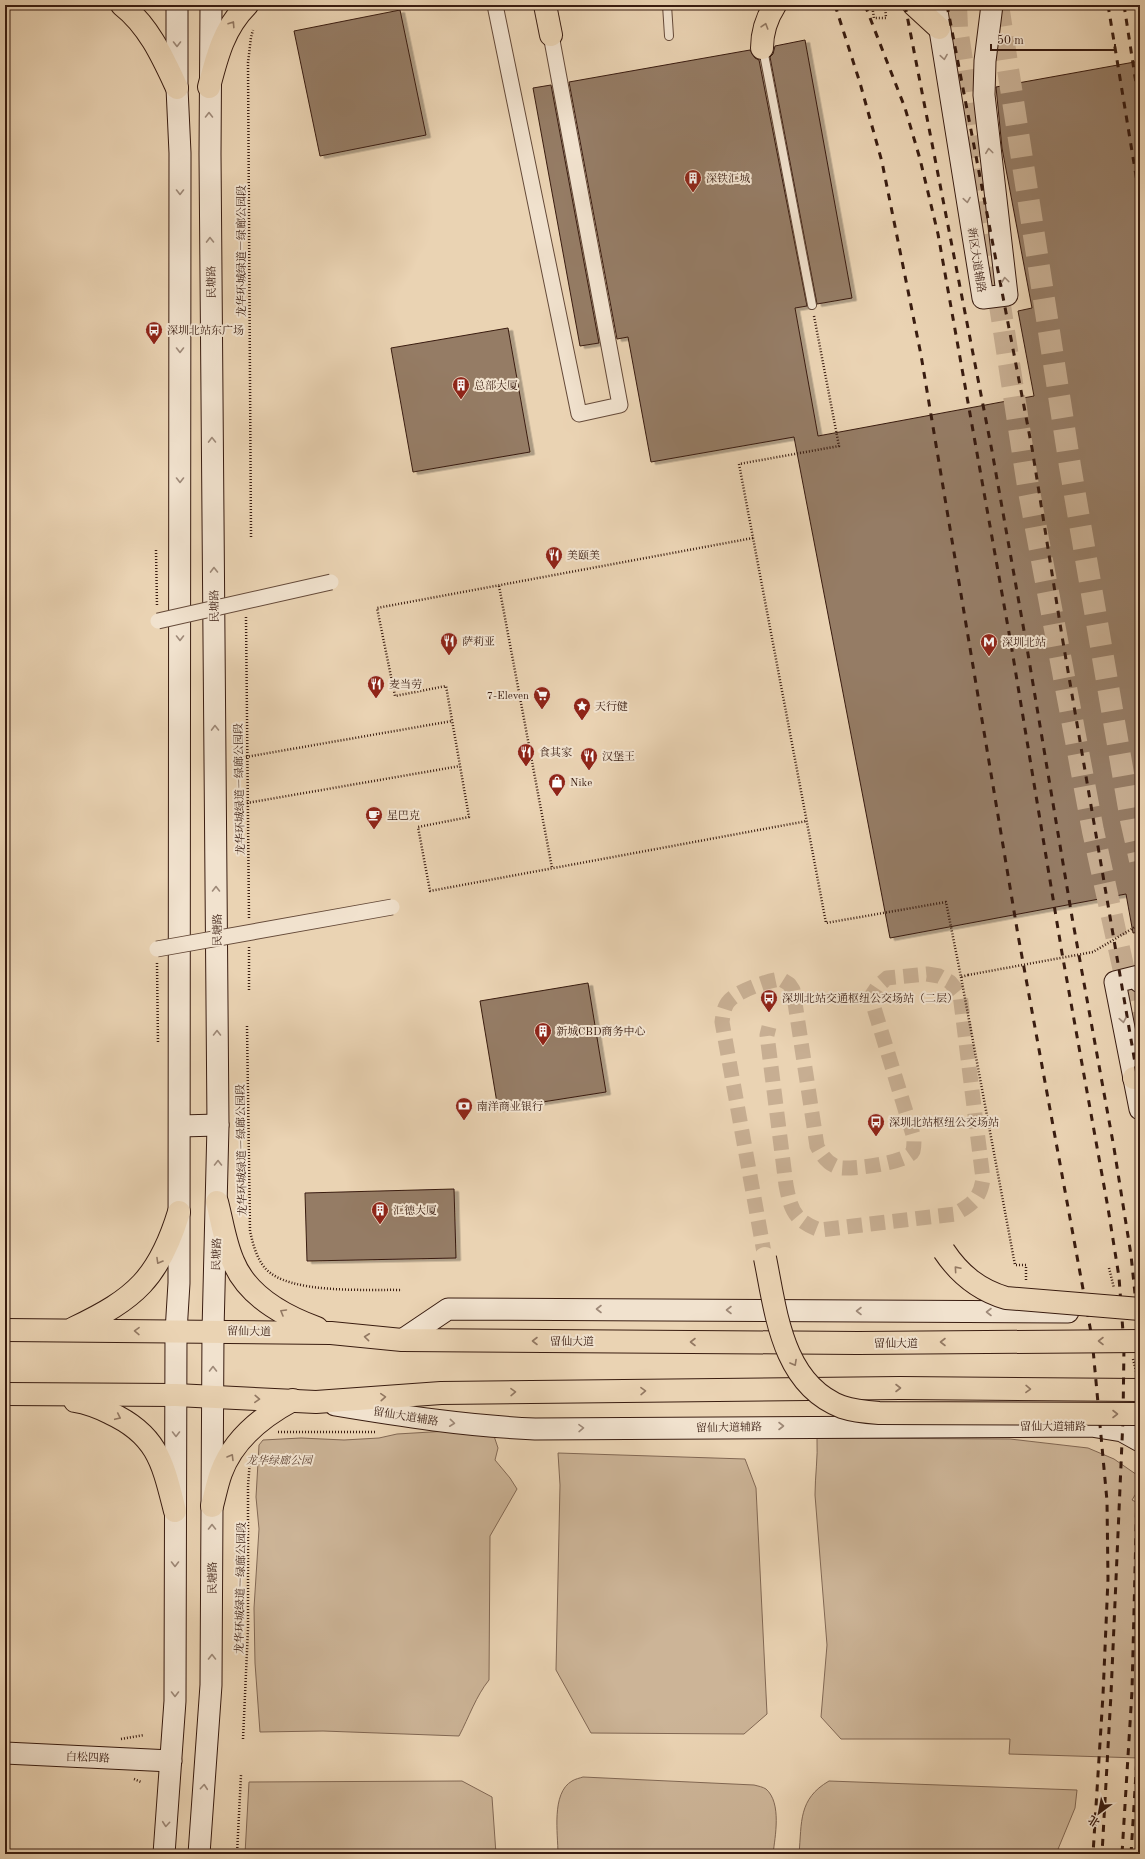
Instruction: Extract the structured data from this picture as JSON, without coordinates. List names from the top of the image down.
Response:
{
  "streets": {
    "main road": [
      "新区大道辅路",
      "民塘路",
      "留仙大道",
      "留仙大道辅路",
      "白松四路"
    ],
    "path": ["龙华环城绿道－绿廊公园段"]
  },
  "crossings": [
    ["民塘路", "留仙大道"]
  ],
  "parks": ["龙华绿廊公园"],
  "places": {
    "building": [
      "深铁汇城",
      "总部大厦",
      "新城CBD商务中心",
      "汇德大厦"
    ],
    "bus stop": ["深圳北站东广场", "深圳北站交通枢纽公交场站（二层）", "深圳北站枢纽公交场站"],
    "restaurant": [
      "美颐美",
      "萨莉亚",
      "麦当劳",
      "食其家",
      "汉堡王"
    ],
    "metro station": ["深圳北站"],
    "supermarket": ["7-Eleven"],
    "place": ["天行健"],
    "shop": ["Nike"],
    "cafe": ["星巴克"],
    "bank": ["南洋商业银行"]
  },
  "scale_bar": "50 m",
  "north": "bottom left"
}
